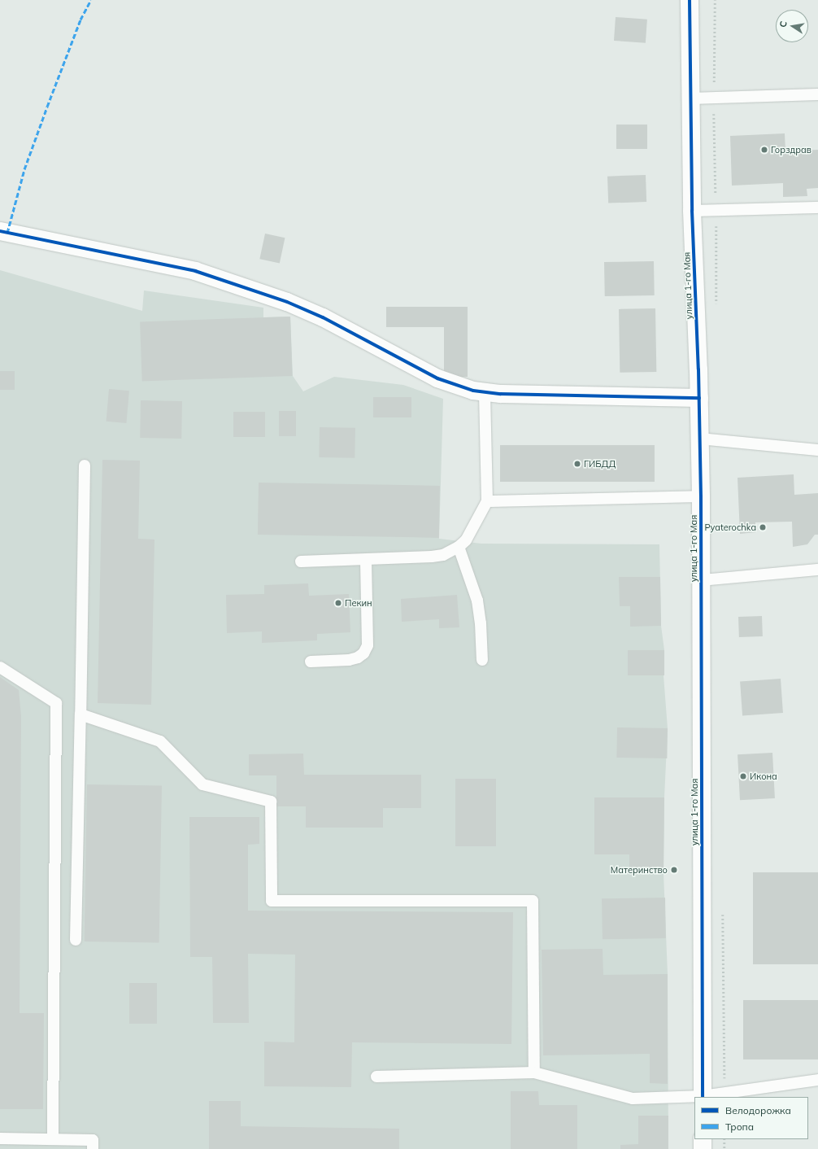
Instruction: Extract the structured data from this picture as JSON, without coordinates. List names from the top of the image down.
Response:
{
  "streets": {
    "street": ["улица 1-го Мая"]
  },
  "places": [
    "Горздрав",
    "ГИБДД",
    "Pyaterochka",
    "Пекин",
    "Икона",
    "Материнство"
  ],
  "legend": ["Велодорожка", "Тропа"],
  "north": "left"
}
